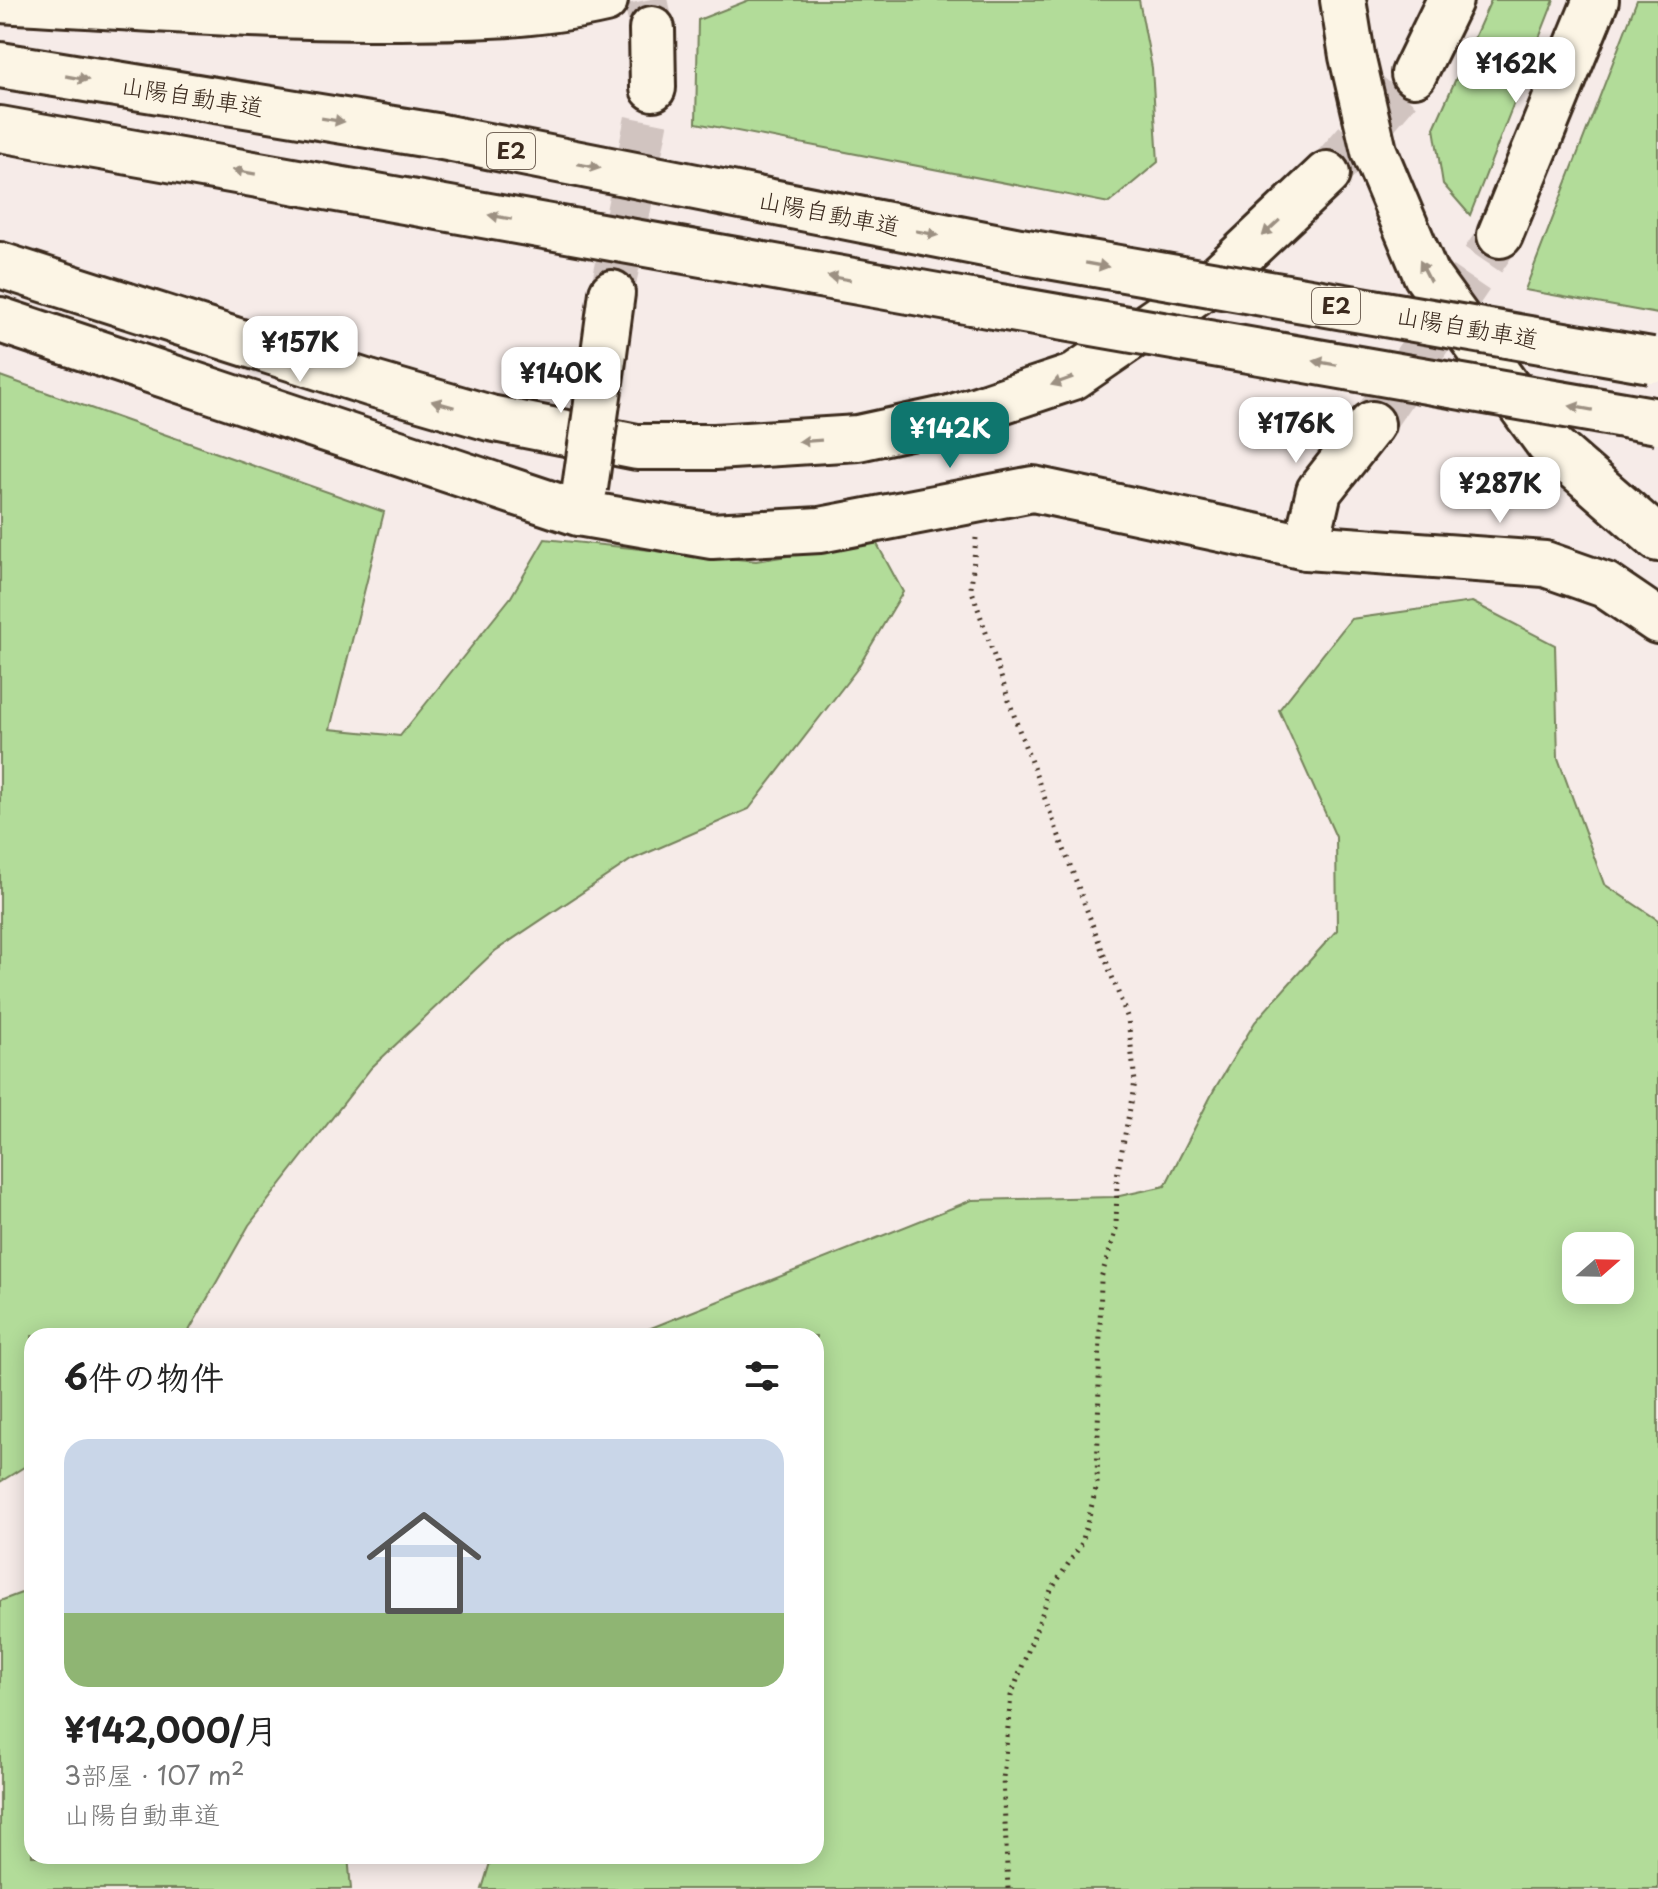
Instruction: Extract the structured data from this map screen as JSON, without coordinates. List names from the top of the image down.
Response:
{
  "streets": {
    "main road": ["山陽自動車道", "E2"]
  },
  "north": "right",
  "page": {
    "price": [
      "¥162K",
      "¥157K",
      "¥140K",
      "¥176K",
      "¥142K",
      "¥287K"
    ],
    "heading": "6件の物件",
    "list": [
      {
        "name": "¥142,000/月",
        "note": "3部屋 · 107 m² · 山陽自動車道"
      }
    ]
  }
}
